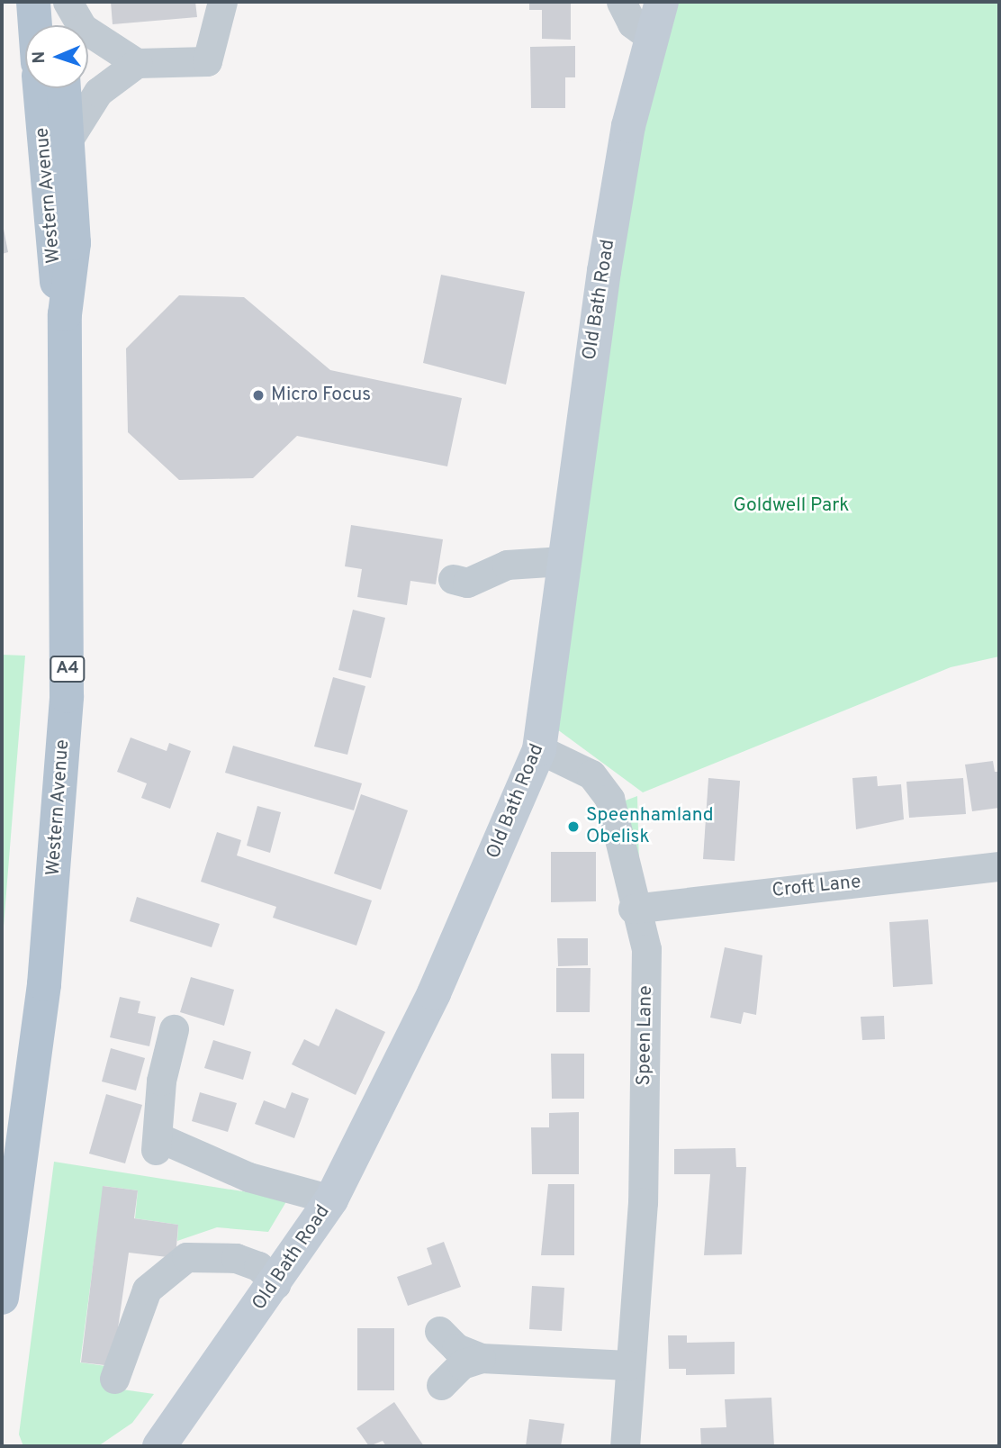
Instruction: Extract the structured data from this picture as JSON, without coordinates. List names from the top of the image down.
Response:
{
  "streets": {
    "main road": ["Western Avenue", "A4"],
    "street": ["Old Bath Road", "Croft Lane", "Speen Lane"]
  },
  "crossings": [
    ["Old Bath Road", "Speen Lane"],
    ["Croft Lane", "Speen Lane"]
  ],
  "parks": ["Goldwell Park"],
  "places": ["Micro Focus", "Speenhamland Obelisk"],
  "north": "left"
}
